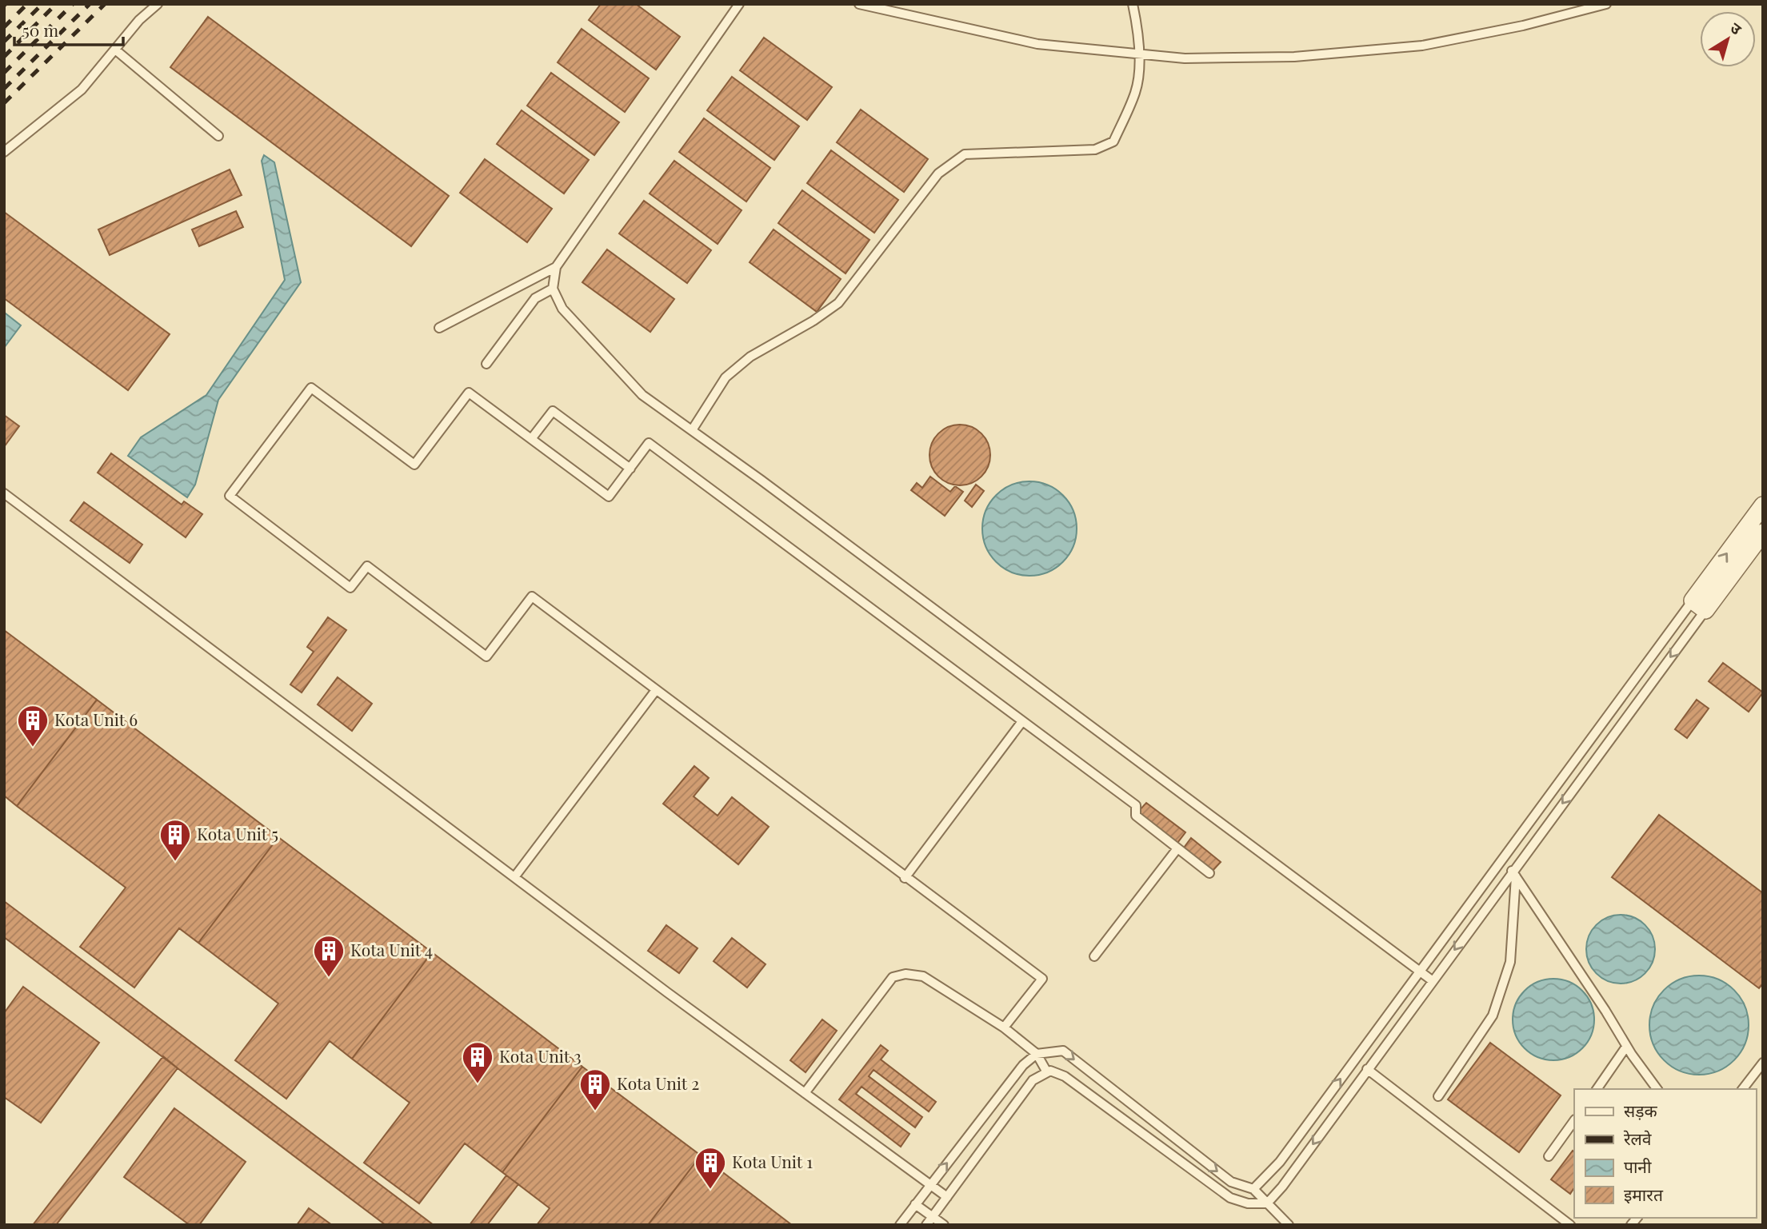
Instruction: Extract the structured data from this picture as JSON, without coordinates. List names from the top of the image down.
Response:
{
  "places": {
    "building": [
      "Kota Unit 6",
      "Kota Unit 5",
      "Kota Unit 4",
      "Kota Unit 3",
      "Kota Unit 2",
      "Kota Unit 1"
    ]
  },
  "legend": [
    "सड़क",
    "रेलवे",
    "पानी",
    "इमारत"
  ],
  "scale_bar": "50 m",
  "north": "top right"
}
